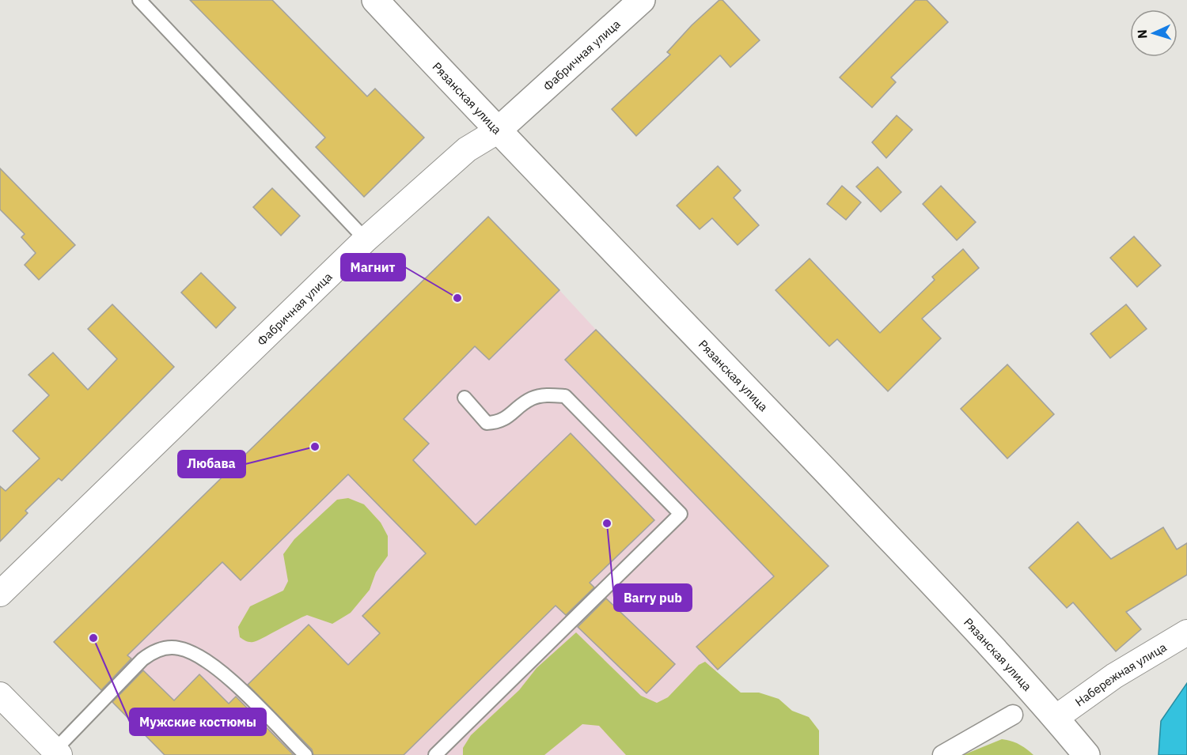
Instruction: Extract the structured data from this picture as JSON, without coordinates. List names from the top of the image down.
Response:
{
  "streets": {
    "main road": ["Фабричная улица", "Рязанская улица"],
    "street": ["Набережная улица"]
  },
  "crossings": [
    ["Фабричная улица", "Рязанская улица"],
    ["Рязанская улица", "Набережная улица"]
  ],
  "places": [
    "Магнит",
    "Любава",
    "Barry pub",
    "Мужские костюмы"
  ],
  "north": "left"
}
